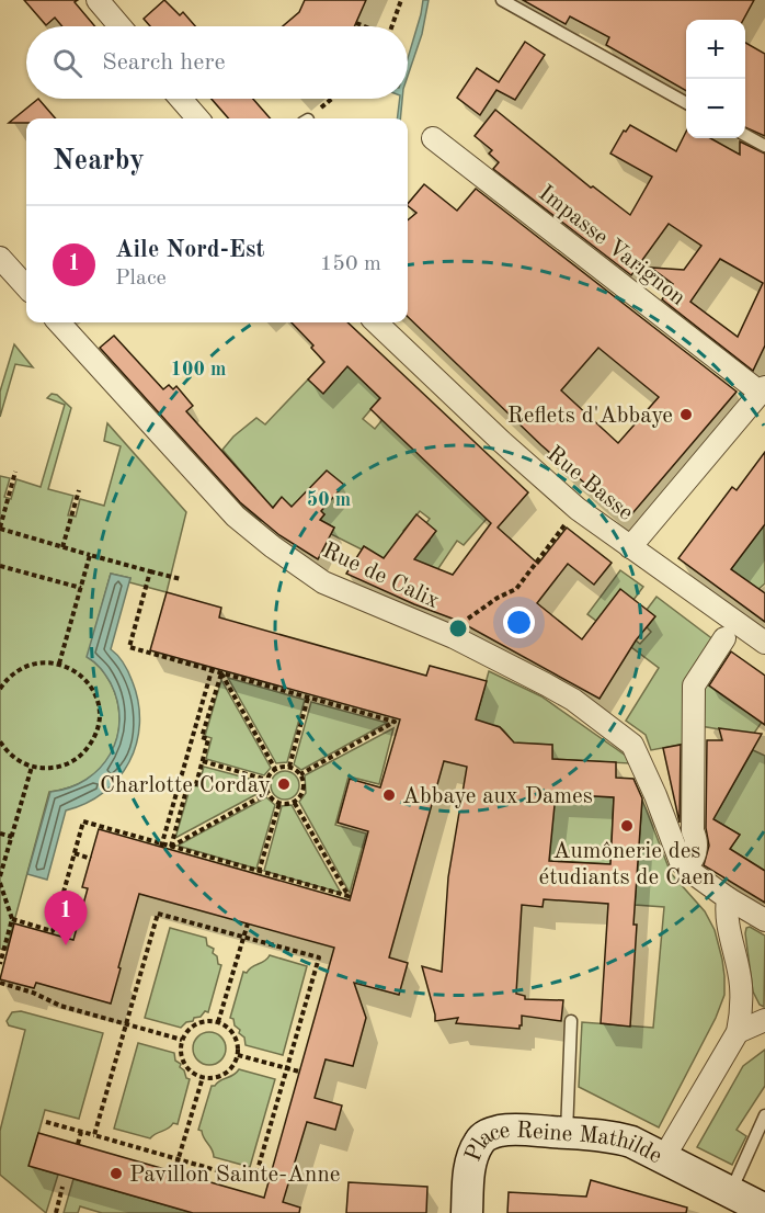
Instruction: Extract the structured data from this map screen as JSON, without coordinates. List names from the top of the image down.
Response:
{
  "streets": {
    "street": [
      "Impasse Varignon",
      "Rue Basse",
      "Rue de Calix",
      "Place Reine Mathilde"
    ]
  },
  "places": [
    "Reflets d'Abbaye",
    "Charlotte Corday",
    "Abbaye aux Dames",
    "Aumônerie des étudiants de Caen",
    "Pavillon Sainte-Anne"
  ],
  "page": {
    "map_buttons": ["+", "−"],
    "search": "Search here",
    "heading": "Nearby",
    "list": [
      {
        "mark": "1",
        "name": "Aile Nord-Est",
        "note": "Place",
        "value": "150 m"
      }
    ],
    "pins": "1"
  },
  "rings": ["100 m", "50 m"]
}
